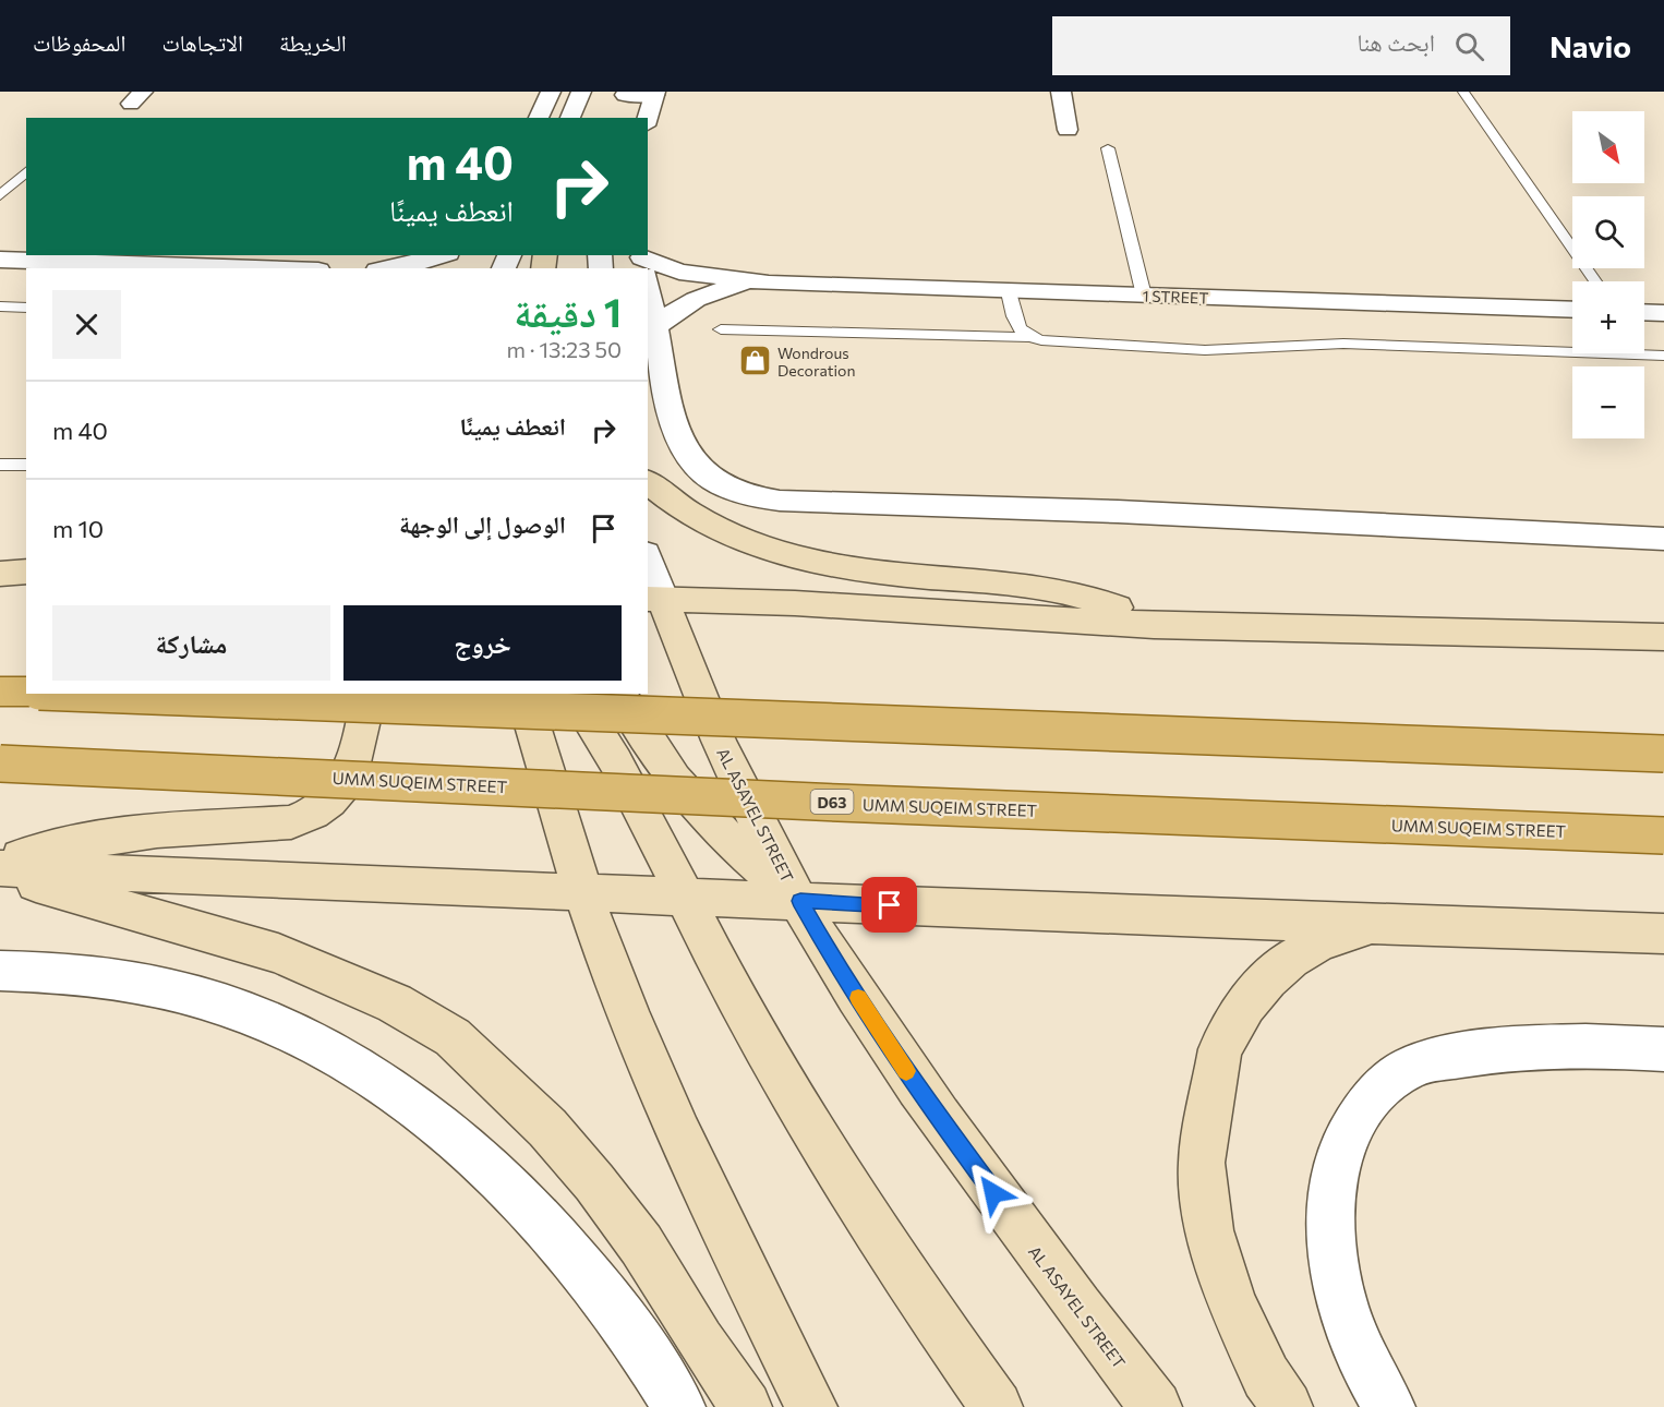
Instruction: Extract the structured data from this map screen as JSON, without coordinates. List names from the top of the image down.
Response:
{
  "streets": {
    "main road": ["UMM SUQEIM STREET", "D63", "AL ASAYEL STREET"],
    "street": ["1 STREET"]
  },
  "places": {
    "shop": ["Wondrous Decoration"]
  },
  "north": "bottom right",
  "page": {
    "header": "Navio",
    "search": "ابحث هنا",
    "nav": ["الخريطة", "الاتجاهات", "المحفوظات"],
    "map_buttons": ["+", "−"],
    "turn": ["40 m", "انعطف يمينًا"],
    "heading": ["1 دقيقة", "50 m · 13:23"],
    "list": [
      {
        "name": "انعطف يمينًا",
        "value": "40 m"
      },
      {
        "name": "الوصول إلى الوجهة",
        "value": "10 m"
      }
    ],
    "buttons": ["خروج", "مشاركة"]
  }
}
